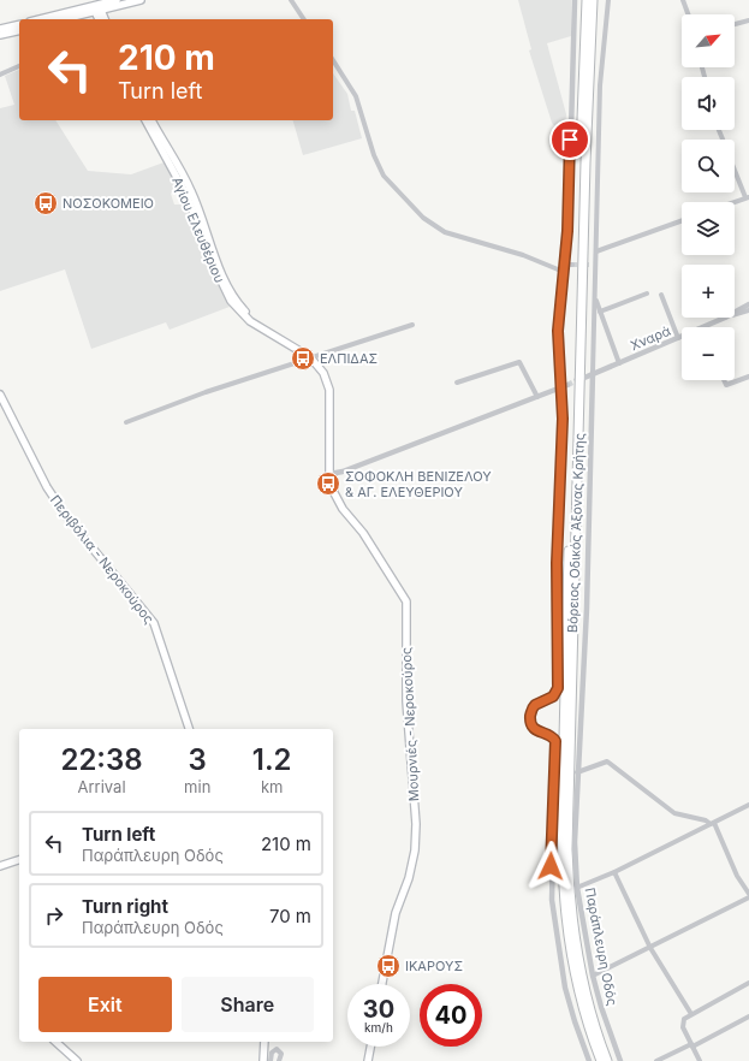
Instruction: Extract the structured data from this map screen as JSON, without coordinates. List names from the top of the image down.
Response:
{
  "streets": {
    "highway": ["Βόρειος Οδικός Άξονας Κρήτης"],
    "main road": ["Αγίου Ελευθέριου", "Περιβόλια - Νεροκούρος", "Μουρνιές - Νεροκούρος"],
    "street": ["Χναρά", "Παράπλευρη Οδός"]
  },
  "crossings": [
    ["Αγίου Ελευθέριου", "Μουρνιές - Νεροκούρος"],
    ["Χναρά", "Παράπλευρη Οδός"]
  ],
  "places": {
    "bus stop": [
      "ΝΟΣΟΚΟΜΕΙΟ",
      "ΕΛΠΙΔΑΣ",
      "ΣΟΦΟΚΛΗ ΒΕΝΙΖΕΛΟΥ & ΑΓ. ΕΛΕΥΘΕΡΙΟΥ",
      "ΙΚΑΡΟΥΣ"
    ]
  },
  "north": "top right",
  "page": {
    "map_buttons": ["+", "−"],
    "turn": ["210 m", "Turn left"],
    "eta": [
      "22:38",
      "Arrival",
      "3",
      "min",
      "1.2",
      "km"
    ],
    "list": [
      {
        "name": "Turn left",
        "note": "Παράπλευρη Οδός",
        "value": "210 m"
      },
      {
        "name": "Turn right",
        "note": "Παράπλευρη Οδός",
        "value": "70 m"
      }
    ],
    "buttons": ["Exit", "Share"],
    "speed": "30 km/h",
    "limit": "40"
  }
}
